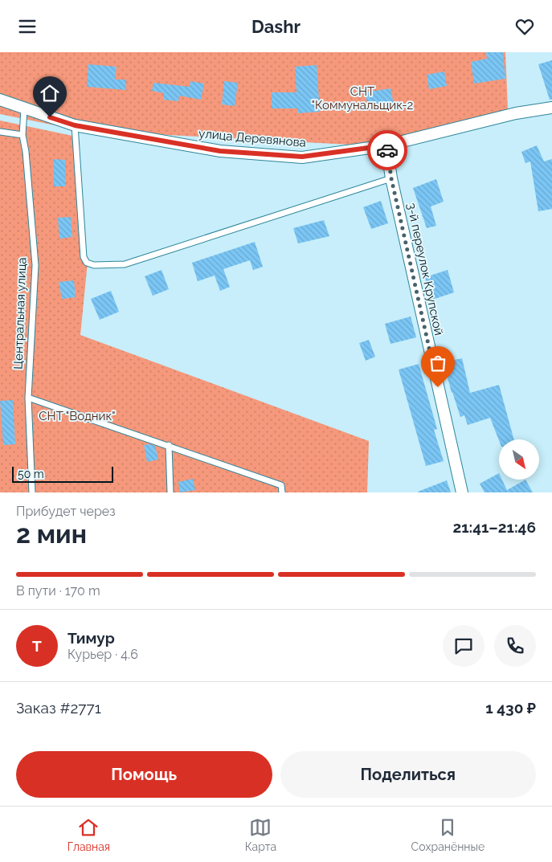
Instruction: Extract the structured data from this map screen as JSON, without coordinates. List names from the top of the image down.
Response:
{
  "streets": {
    "street": ["улица Деревянова", "3-й переулок Крупской"],
    "lane": ["Центральная улица"]
  },
  "crossings": [
    ["улица Деревянова", "3-й переулок Крупской"],
    ["улица Деревянова", "Центральная улица"]
  ],
  "parks": ["СНТ \"Коммунальщик-2", "СНТ \"Водник\""],
  "scale_bar": "50 m",
  "north": "bottom right",
  "page": {
    "header": "Dashr",
    "scale": "50 m",
    "heading": ["2 мин", "Прибудет через", "21:41–21:46"],
    "panel": [
      "Тимур",
      "Курьер · 4.6",
      "Заказ #2771",
      "1 430 ₽"
    ],
    "bar": "В пути · 170 m",
    "round": "Т",
    "buttons": ["Помощь", "Поделиться"],
    "tabs": ["Главная", "Карта", "Сохранённые"]
  }
}
